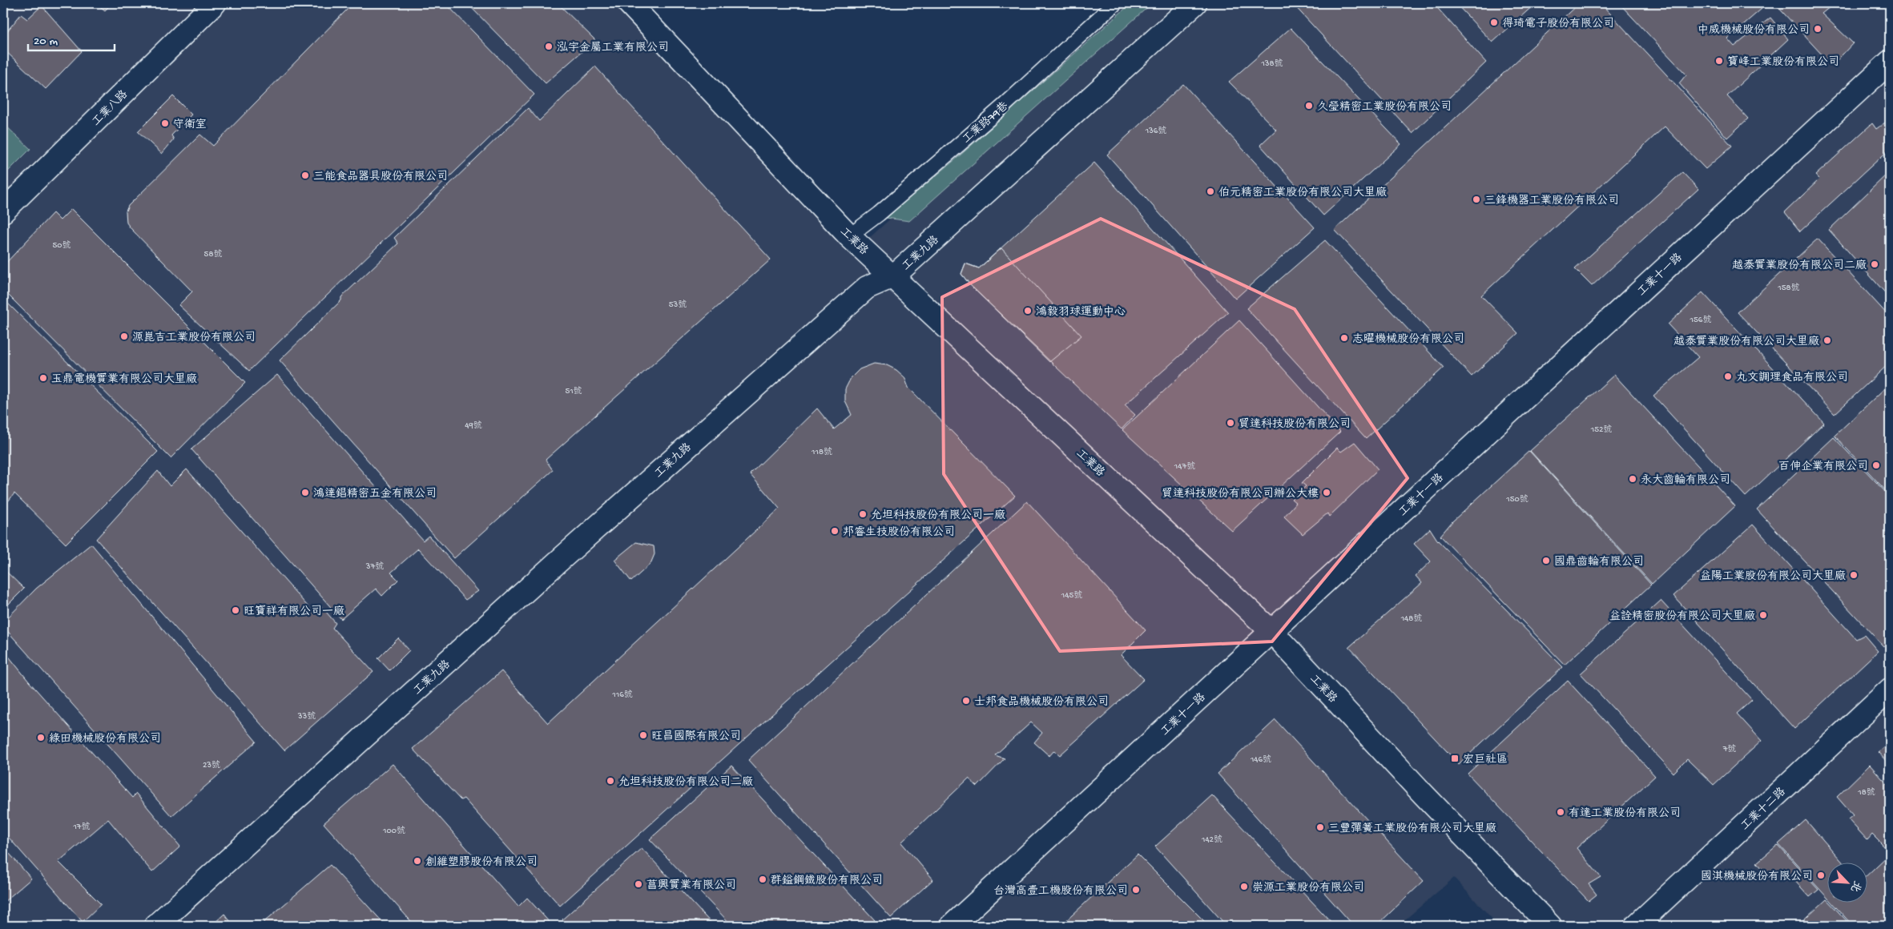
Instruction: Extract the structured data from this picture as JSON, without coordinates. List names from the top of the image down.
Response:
{
  "streets": {
    "street": [
      "工業八路",
      "工業路",
      "工業九路",
      "工業十一路",
      "工業十二路"
    ],
    "lane": ["工業路79巷"]
  },
  "crossings": [
    ["工業路79巷", "工業路"],
    ["工業路", "工業九路"],
    ["工業路", "工業十一路"]
  ],
  "places": {
    "other": [
      "得琦電子股份有限公司",
      "中威機械股份有限公司",
      "泓宇金屬工業有限公司",
      "寶峰工業股份有限公司",
      "久瑩精密工業股份有限公司",
      "守衛室",
      "三能食品器具股份有限公司",
      "伯元精密工業股份有限公司大里廠",
      "三鋒機器工業股份有限公司",
      "越泰實業股份有限公司二廠",
      "鴻毅羽球運動中心",
      "源崑吉工業股份有限公司",
      "志曜機械股份有限公司",
      "越泰實業股份有限公司大里廠",
      "丸文調理食品有限公司",
      "玉鼎電機實業有限公司大里廠",
      "貿達科技股份有限公司",
      "百伸企業有限公司",
      "永大齒輪有限公司",
      "鴻達錩精密五金有限公司",
      "貿達科技股份有限公司辦公大樓",
      "允坦科技股份有限公司一廠",
      "邦睿生技股份有限公司",
      "國鼎齒輪有限公司",
      "益陽工業股份有限公司大里廠",
      "旺寶祥有限公司一廠",
      "益詮精密股份有限公司大里廠",
      "士邦食品機械股份有限公司",
      "旺昌國際有限公司",
      "綠田機械股份有限公司",
      "允坦科技股份有限公司二廠",
      "有達工業股份有限公司",
      "三豐彈簧工業股份有限公司大里廠",
      "創維塑膠股份有限公司",
      "國淇機械股份有限公司",
      "群鎰鋼鐵股份有限公司",
      "菖興實業有限公司",
      "崇源工業股份有限公司",
      "台灣高壹工機股份有限公司"
    ],
    "transit": ["宏巨社區"]
  },
  "house_numbers": [
    "138號",
    "136號",
    "50號",
    "58號",
    "158號",
    "53號",
    "156號",
    "51號",
    "49號",
    "152號",
    "118號",
    "147號",
    "150號",
    "37號",
    "145號",
    "148號",
    "116號",
    "33號",
    "7號",
    "146號",
    "23號",
    "18號",
    "17號",
    "100號",
    "142號"
  ],
  "scale_bar": "20 m",
  "north": "bottom right"
}
